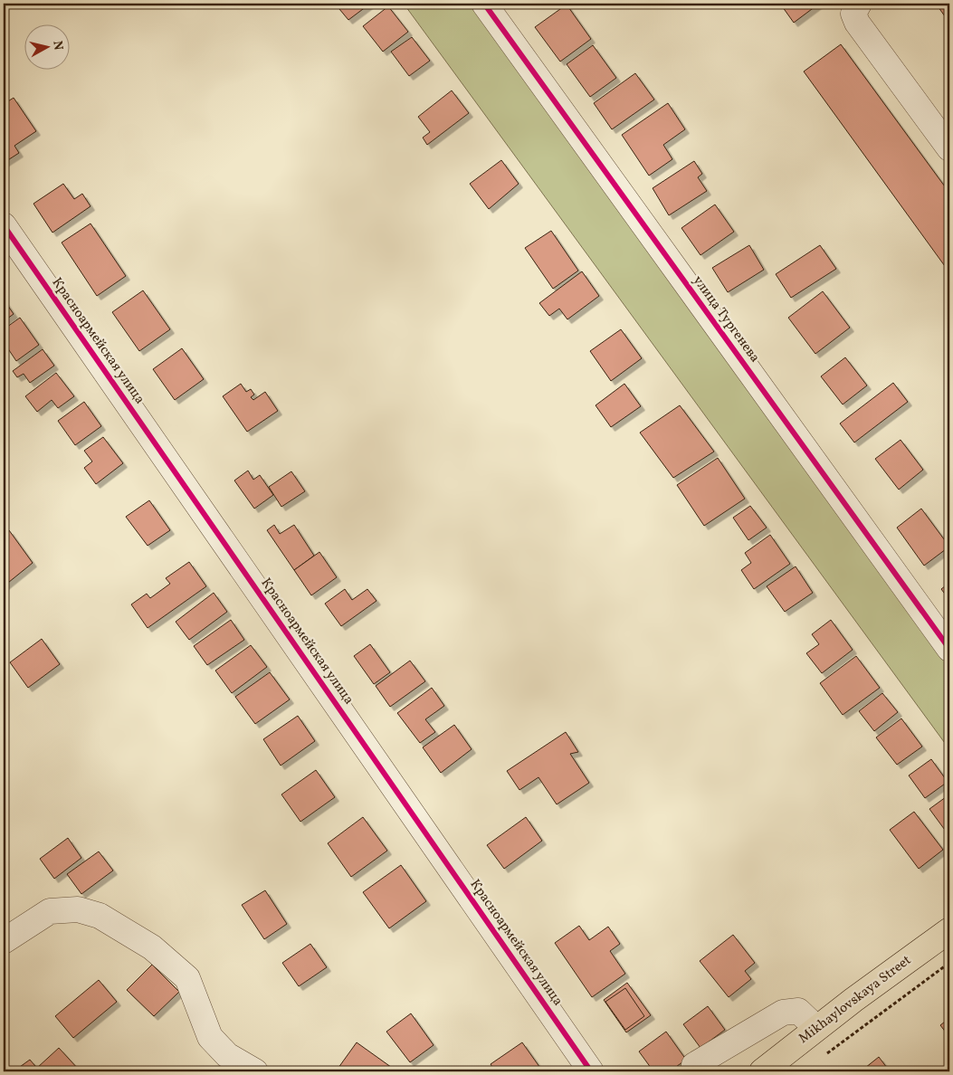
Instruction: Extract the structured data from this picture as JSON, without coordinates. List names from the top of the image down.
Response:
{
  "streets": {
    "main road": ["Mikhaylovskaya Street"],
    "street": ["улица Тургенева", "Красноармейская улица"]
  },
  "north": "right"
}
